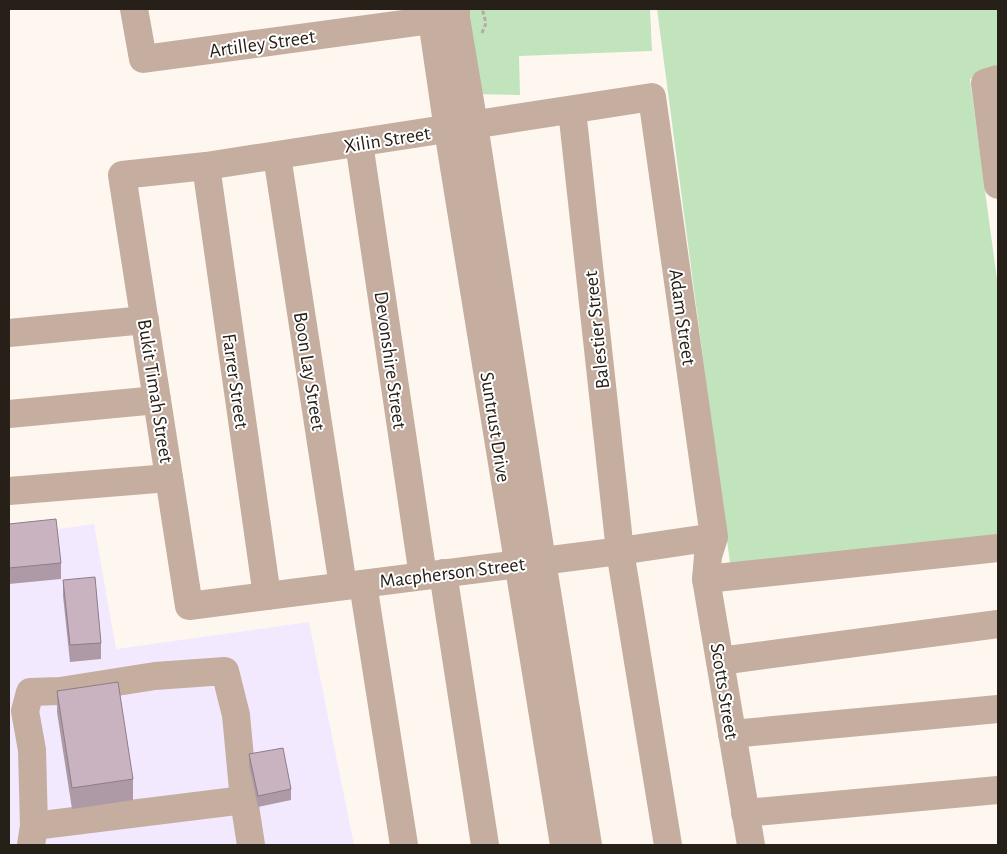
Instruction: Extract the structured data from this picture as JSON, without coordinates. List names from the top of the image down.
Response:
{
  "streets": {
    "street": [
      "Artilley Street",
      "Xilin Street",
      "Adam Street",
      "Balestier Street",
      "Devonshire Street",
      "Boon Lay Street",
      "Farrer Street",
      "Bukit Timah Street",
      "Suntrust Drive",
      "Macpherson Street",
      "Scotts Street"
    ]
  },
  "crossings": [
    ["Artilley Street", "Suntrust Drive"],
    ["Xilin Street", "Adam Street"],
    ["Xilin Street", "Balestier Street"],
    ["Xilin Street", "Devonshire Street"],
    ["Xilin Street", "Boon Lay Street"],
    ["Xilin Street", "Farrer Street"],
    ["Xilin Street", "Bukit Timah Street"],
    ["Xilin Street", "Suntrust Drive"],
    ["Adam Street", "Macpherson Street"],
    ["Adam Street", "Scotts Street"],
    ["Balestier Street", "Macpherson Street"],
    ["Devonshire Street", "Macpherson Street"],
    ["Boon Lay Street", "Macpherson Street"],
    ["Farrer Street", "Macpherson Street"],
    ["Bukit Timah Street", "Macpherson Street"],
    ["Suntrust Drive", "Macpherson Street"],
    ["Macpherson Street", "Scotts Street"]
  ]
}
